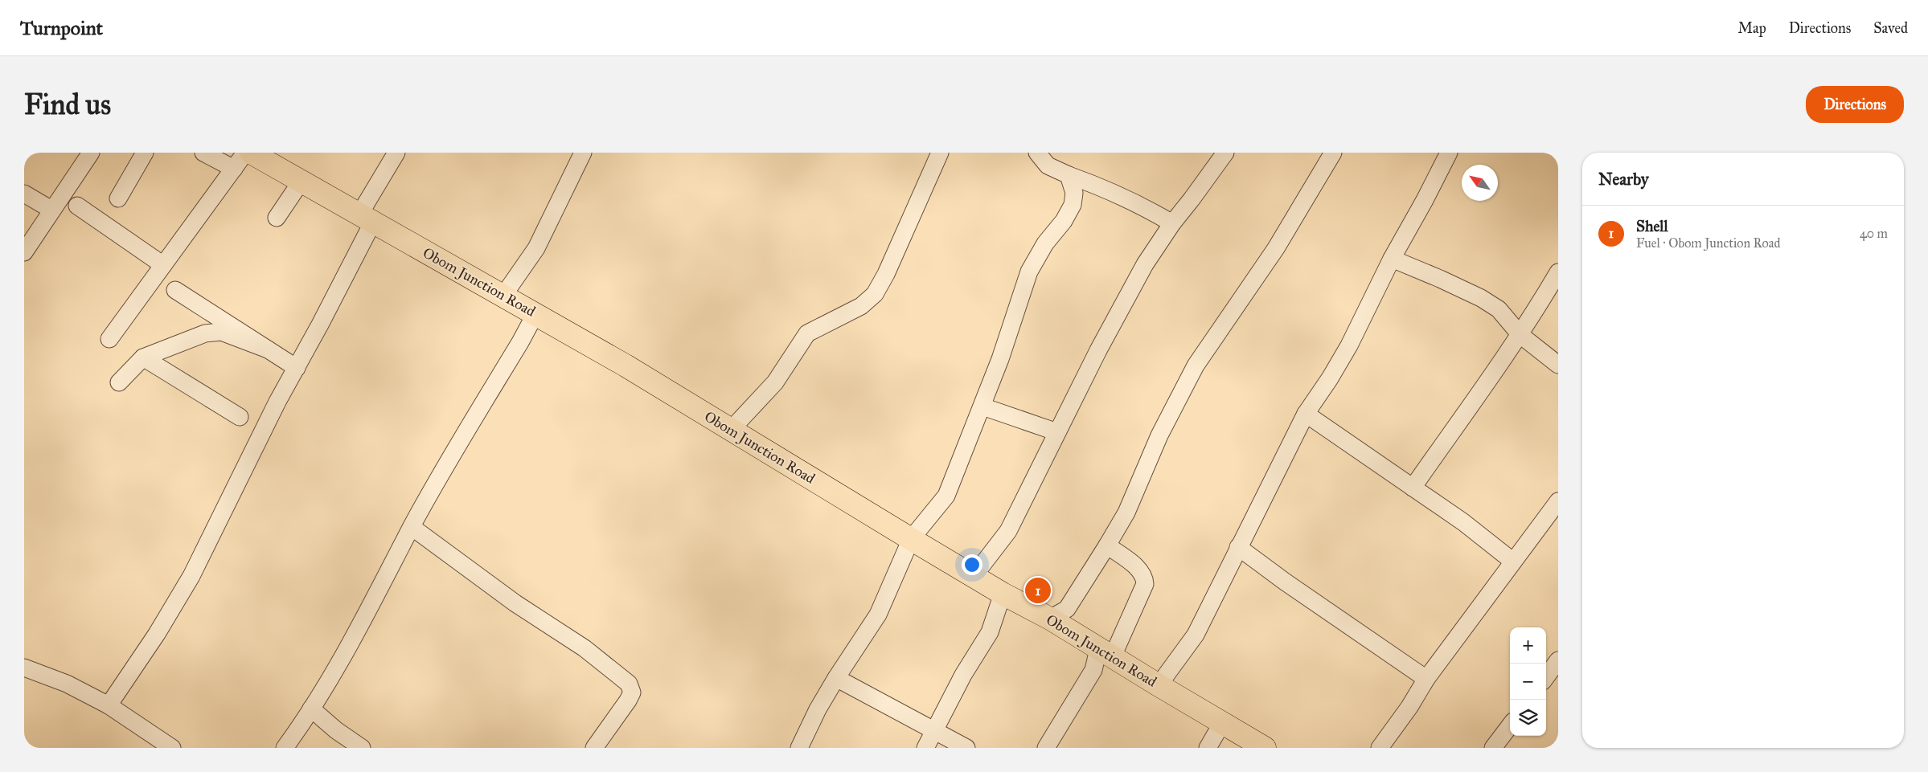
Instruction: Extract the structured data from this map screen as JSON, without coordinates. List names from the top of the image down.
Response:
{
  "streets": {
    "main road": ["Obom Junction Road"]
  },
  "north": "top left",
  "page": {
    "header": "Turnpoint",
    "nav": ["Map", "Directions", "Saved"],
    "buttons": "Directions",
    "title": "Find us",
    "heading": "Nearby",
    "list": [
      {
        "mark": "1",
        "name": "Shell",
        "note": "Fuel · Obom Junction Road",
        "value": "40 m"
      }
    ],
    "pins": "1",
    "map_buttons": ["+", "−"]
  }
}
